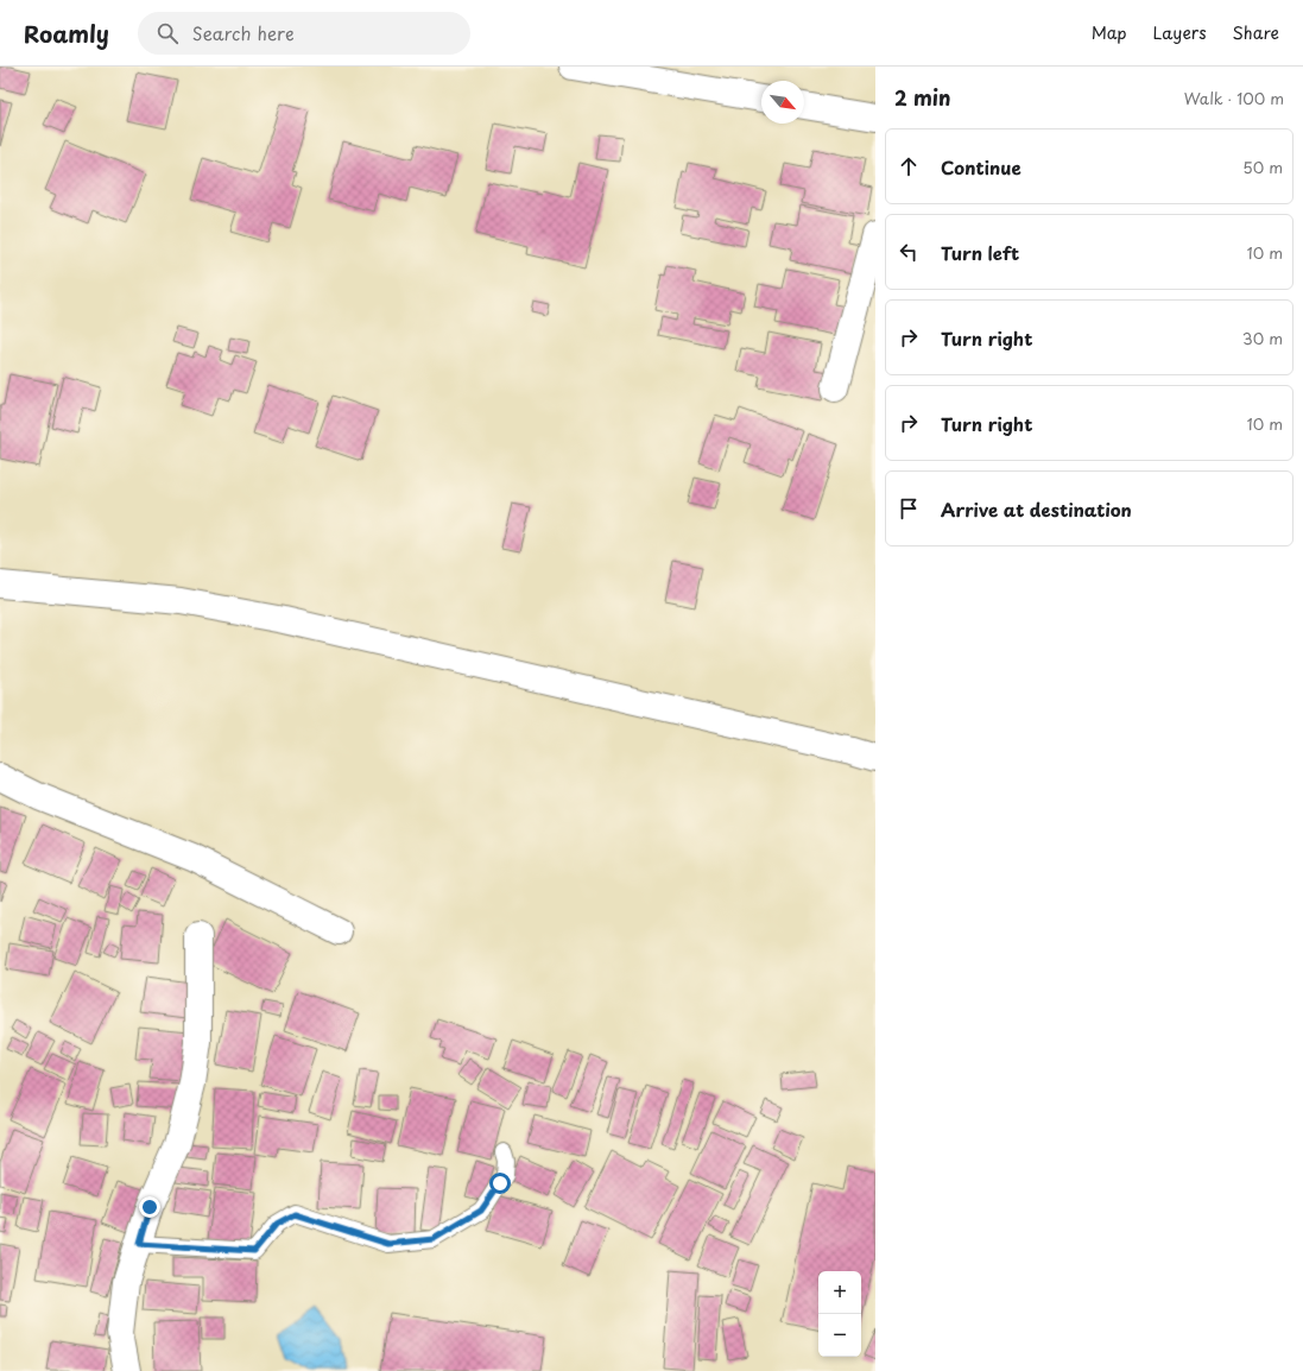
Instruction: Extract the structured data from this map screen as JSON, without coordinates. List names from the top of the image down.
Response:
{
  "north": "bottom right",
  "page": {
    "header": "Roamly",
    "search": "Search here",
    "nav": ["Map", "Layers", "Share"],
    "heading": ["2 min", "Walk · 100 m"],
    "list": [
      ["Continue", "50 m"],
      ["Turn left", "10 m"],
      ["Turn right", "30 m"],
      ["Turn right", "10 m"],
      "Arrive at destination"
    ],
    "map_buttons": ["+", "−"]
  }
}
